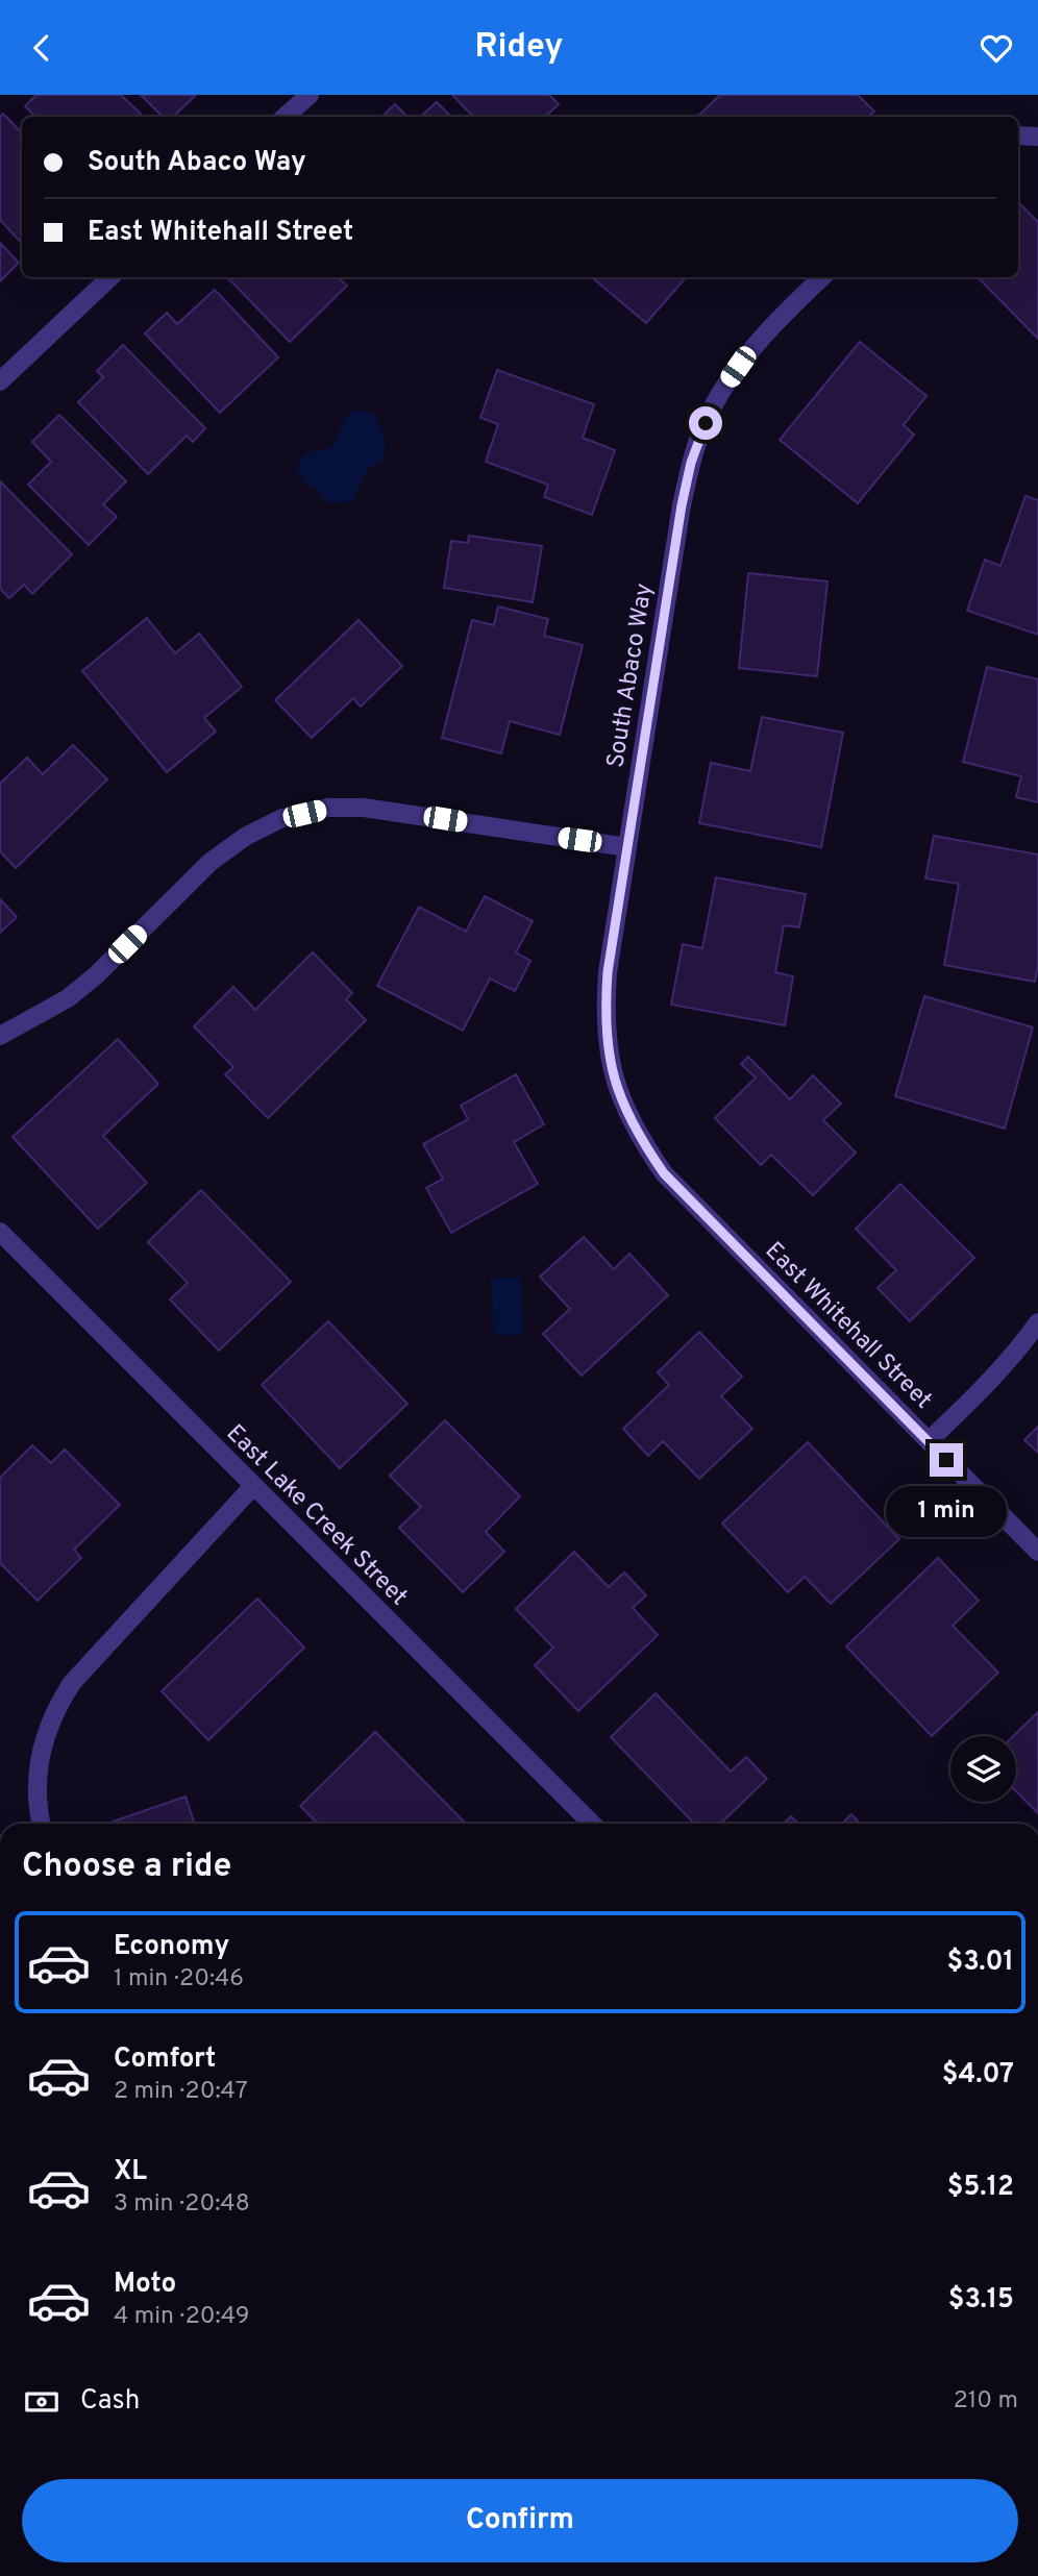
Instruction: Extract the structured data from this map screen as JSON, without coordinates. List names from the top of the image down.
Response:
{
  "streets": {
    "street": ["South Abaco Way", "East Whitehall Street", "East Lake Creek Street"]
  },
  "crossings": [
    ["South Abaco Way", "East Whitehall Street"]
  ],
  "page": {
    "header": "Ridey",
    "banner": ["South Abaco Way", "East Whitehall Street"],
    "bubble": "1 min",
    "heading": "Choose a ride",
    "list": [
      {
        "name": "Economy",
        "note": "1 min · 20:46",
        "value": "$3.01"
      },
      {
        "name": "Comfort",
        "note": "2 min · 20:47",
        "value": "$4.07"
      },
      {
        "name": "XL",
        "note": "3 min · 20:48",
        "value": "$5.12"
      },
      {
        "name": "Moto",
        "note": "4 min · 20:49",
        "value": "$3.15"
      }
    ],
    "pay": ["Cash", "210 m"],
    "buttons": "Confirm"
  }
}
